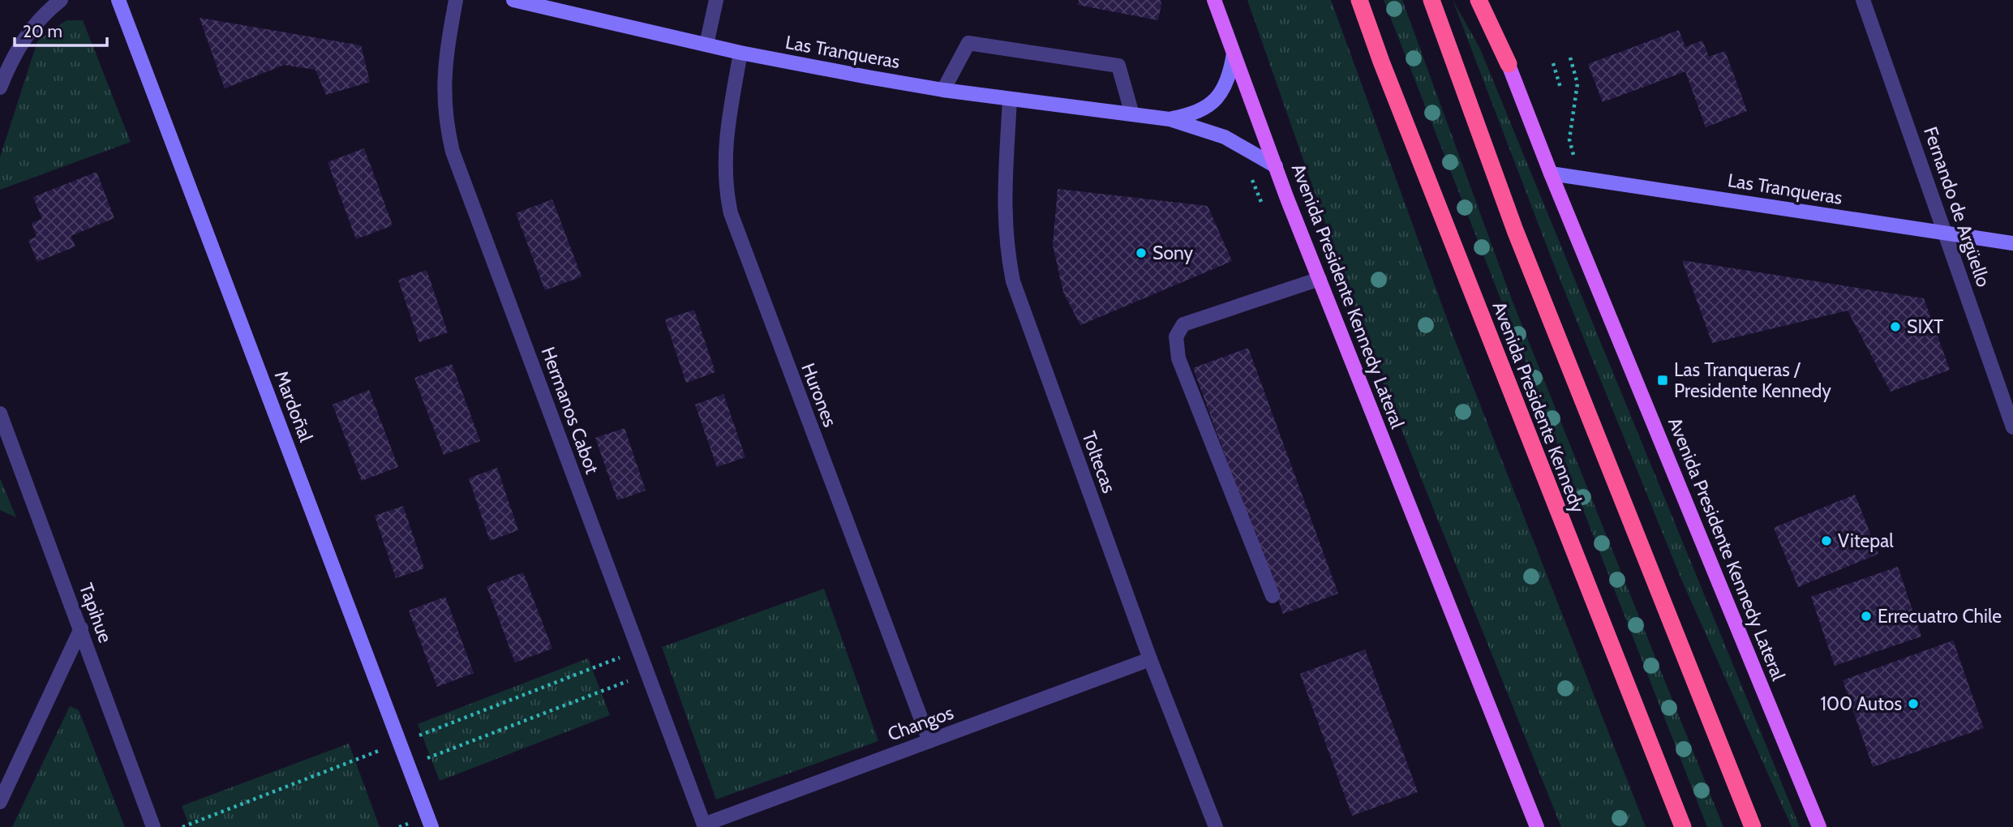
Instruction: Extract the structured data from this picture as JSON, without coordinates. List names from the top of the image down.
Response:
{
  "streets": {
    "highway": ["Avenida Presidente Kennedy"],
    "main road": ["Avenida Presidente Kennedy Lateral"],
    "street": [
      "Las Tranqueras",
      "Fernando de Argüello",
      "Hurones",
      "Mardoñal",
      "Hermanos Cabot",
      "Toltecas",
      "Tapihue",
      "Changos"
    ]
  },
  "crossings": [
    ["Las Tranqueras", "Fernando de Argüello"],
    ["Las Tranqueras", "Avenida Presidente Kennedy Lateral"],
    ["Las Tranqueras", "Hurones"],
    ["Las Tranqueras", "Toltecas"],
    ["Hurones", "Changos"],
    ["Hermanos Cabot", "Changos"],
    ["Toltecas", "Changos"]
  ],
  "places": {
    "other": [
      "Sony",
      "SIXT",
      "Vitepal",
      "Errecuatro Chile",
      "100 Autos"
    ],
    "transit": ["Las Tranqueras / Presidente Kennedy"]
  },
  "scale_bar": "20 m"
}
